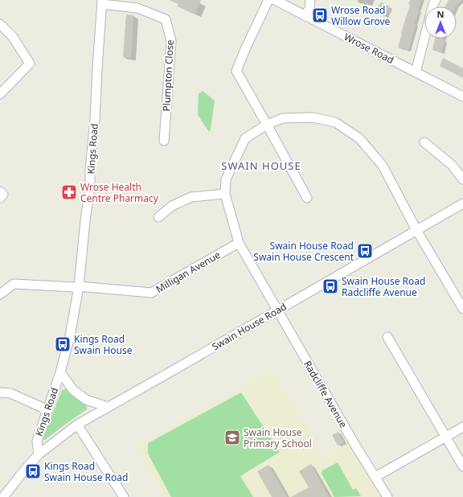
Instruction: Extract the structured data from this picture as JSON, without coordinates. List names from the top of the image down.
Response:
{
  "streets": {
    "street": [
      "Wrose Road",
      "Plumpton Close",
      "Kings Road",
      "Milligan Avenue",
      "Swain House Road",
      "Radcliffe Avenue"
    ]
  },
  "crossings": [
    ["Plumpton Close", "Kings Road"],
    ["Kings Road", "Milligan Avenue"],
    ["Kings Road", "Swain House Road"],
    ["Milligan Avenue", "Radcliffe Avenue"],
    ["Swain House Road", "Radcliffe Avenue"]
  ],
  "districts": ["SWAIN HOUSE"],
  "places": {
    "bus stop": [
      "Wrose Road Willow Grove",
      "Swain House Road Swain House Crescent",
      "Swain House Road Radcliffe Avenue",
      "Kings Road Swain House",
      "Kings Road Swain House Road"
    ],
    "pharmacy": ["Wrose Health Centre Pharmacy"],
    "school or university": ["Swain House Primary School"]
  },
  "north": "top"
}
